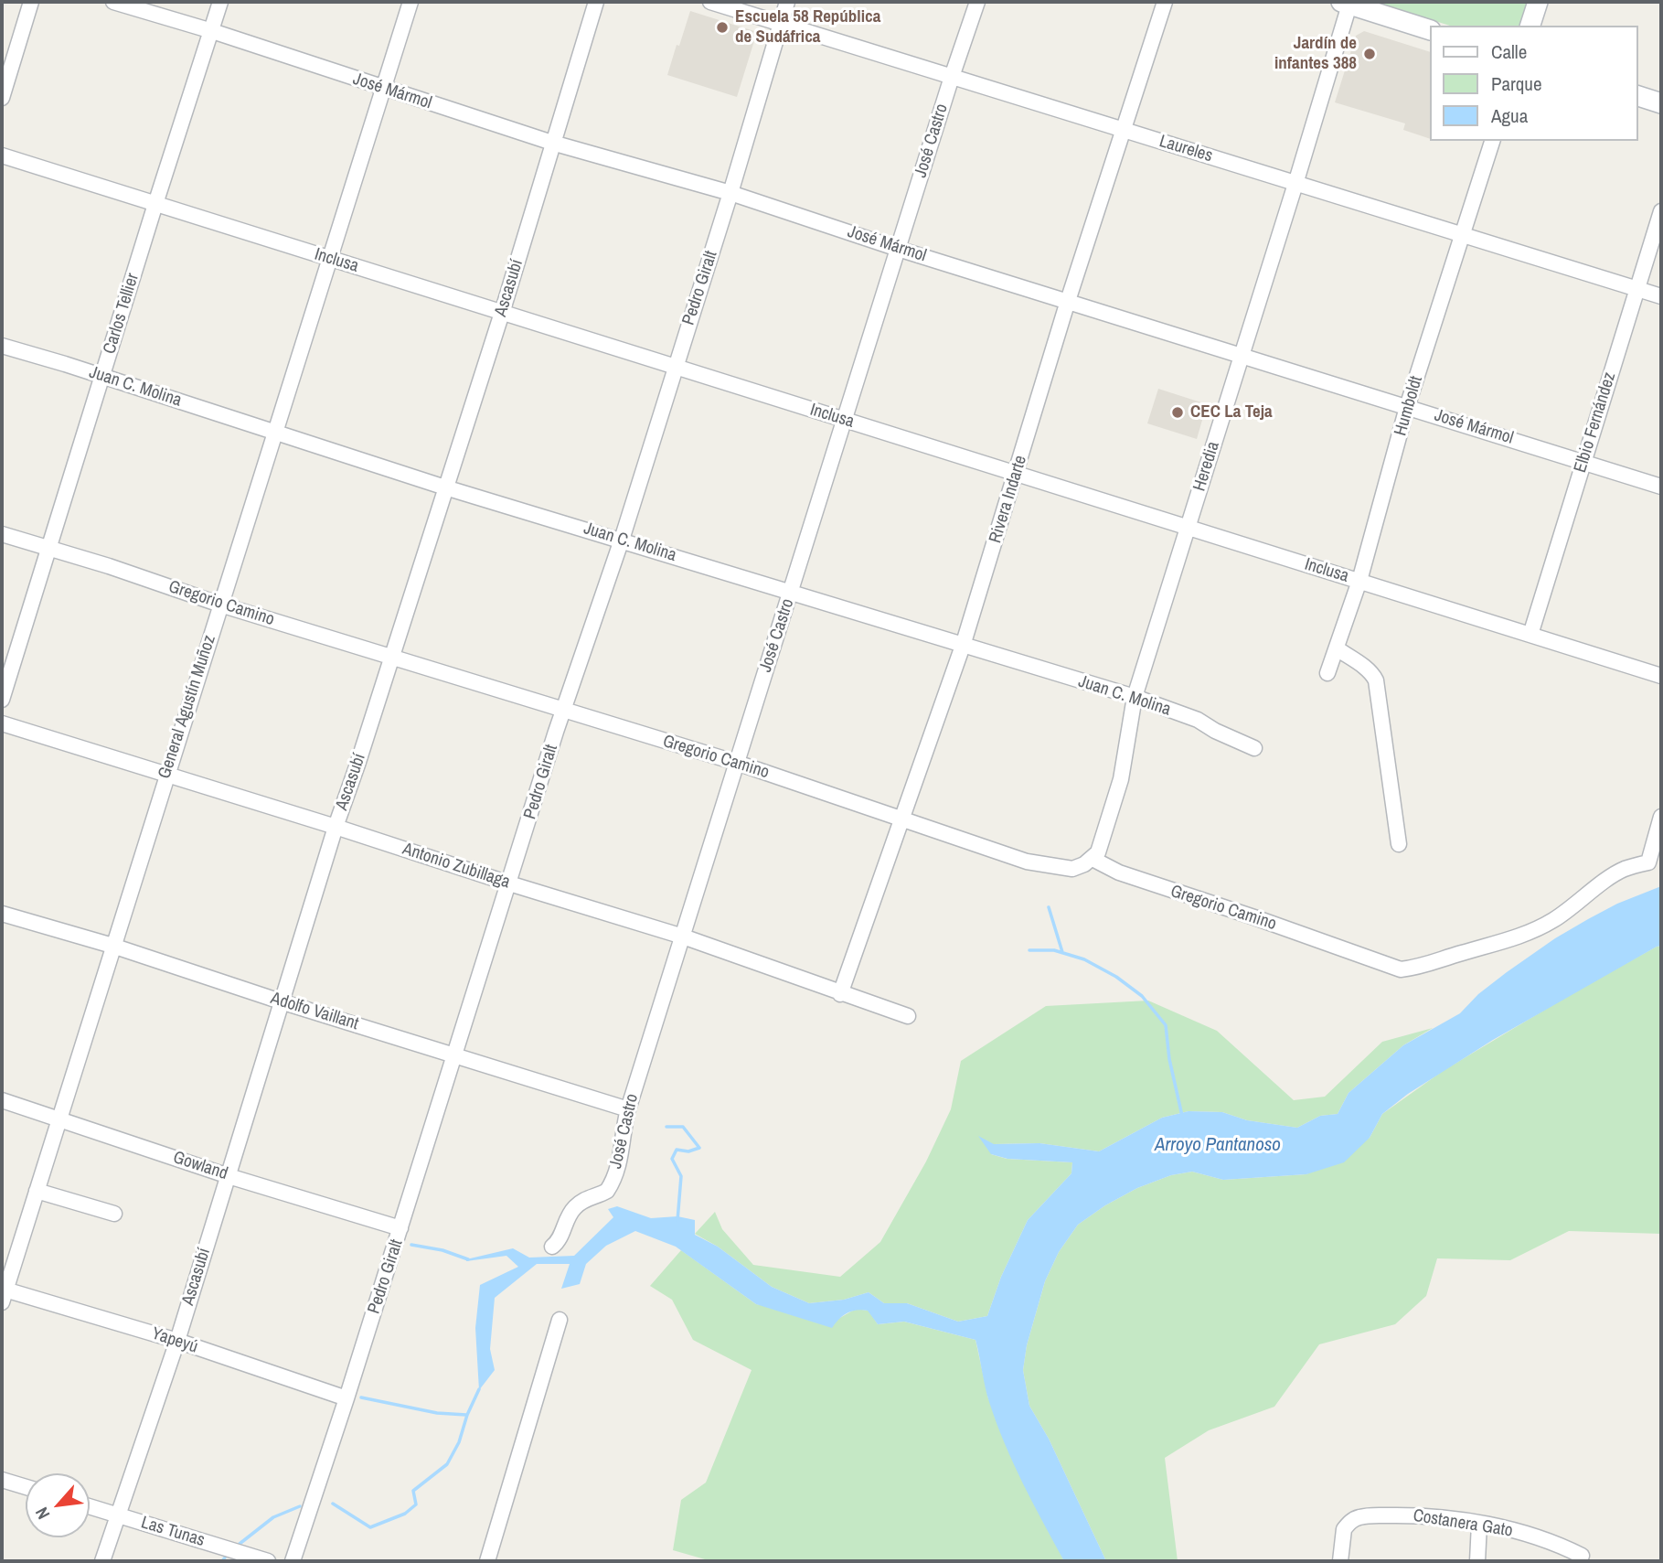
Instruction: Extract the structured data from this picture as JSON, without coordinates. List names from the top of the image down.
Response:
{
  "streets": {
    "street": [
      "José Mármol",
      "José Castro",
      "Laureles",
      "Inclusa",
      "Ascasubí",
      "Pedro Giralt",
      "Carlos Tellier",
      "Juan C. Molina",
      "Humboldt",
      "Elbio Fernández",
      "Heredia",
      "Rivera Indarte",
      "Gregorio Camino",
      "General Agustín Muñoz",
      "Antonio Zubillaga",
      "Adolfo Vaillant",
      "Gowland",
      "Yapeyú",
      "Costanera Gato",
      "Las Tunas"
    ]
  },
  "crossings": [
    ["José Mármol", "José Castro"],
    ["José Mármol", "Ascasubí"],
    ["José Mármol", "Pedro Giralt"],
    ["José Mármol", "Carlos Tellier"],
    ["José Mármol", "Humboldt"],
    ["José Mármol", "Elbio Fernández"],
    ["José Mármol", "Heredia"],
    ["José Mármol", "Rivera Indarte"],
    ["José Mármol", "General Agustín Muñoz"],
    ["José Castro", "Laureles"],
    ["José Castro", "Inclusa"],
    ["José Castro", "Juan C. Molina"],
    ["José Castro", "Gregorio Camino"],
    ["José Castro", "Antonio Zubillaga"],
    ["José Castro", "Adolfo Vaillant"],
    ["Laureles", "Pedro Giralt"],
    ["Laureles", "Humboldt"],
    ["Laureles", "Elbio Fernández"],
    ["Laureles", "Heredia"],
    ["Laureles", "Rivera Indarte"],
    ["Inclusa", "Ascasubí"],
    ["Inclusa", "Pedro Giralt"],
    ["Inclusa", "Carlos Tellier"],
    ["Inclusa", "Humboldt"],
    ["Inclusa", "Elbio Fernández"],
    ["Inclusa", "Heredia"],
    ["Inclusa", "Rivera Indarte"],
    ["Inclusa", "General Agustín Muñoz"],
    ["Ascasubí", "Juan C. Molina"],
    ["Ascasubí", "Gregorio Camino"],
    ["Ascasubí", "Antonio Zubillaga"],
    ["Ascasubí", "Adolfo Vaillant"],
    ["Ascasubí", "Gowland"],
    ["Ascasubí", "Yapeyú"],
    ["Ascasubí", "Las Tunas"],
    ["Pedro Giralt", "Juan C. Molina"],
    ["Pedro Giralt", "Gregorio Camino"],
    ["Pedro Giralt", "Antonio Zubillaga"],
    ["Pedro Giralt", "Adolfo Vaillant"],
    ["Pedro Giralt", "Gowland"],
    ["Pedro Giralt", "Yapeyú"],
    ["Carlos Tellier", "Juan C. Molina"],
    ["Carlos Tellier", "Gregorio Camino"],
    ["Juan C. Molina", "Heredia"],
    ["Juan C. Molina", "Rivera Indarte"],
    ["Juan C. Molina", "General Agustín Muñoz"],
    ["Heredia", "Gregorio Camino"],
    ["Rivera Indarte", "Gregorio Camino"],
    ["Rivera Indarte", "Antonio Zubillaga"],
    ["Gregorio Camino", "General Agustín Muñoz"],
    ["General Agustín Muñoz", "Antonio Zubillaga"],
    ["General Agustín Muñoz", "Adolfo Vaillant"],
    ["General Agustín Muñoz", "Gowland"],
    ["General Agustín Muñoz", "Yapeyú"]
  ],
  "water": ["Arroyo Pantanoso"],
  "places": ["Escuela 58 República de Sudáfrica", "Jardín de infantes 388", "CEC La Teja"],
  "legend": ["Calle", "Parque", "Agua"],
  "north": "bottom left"
}
